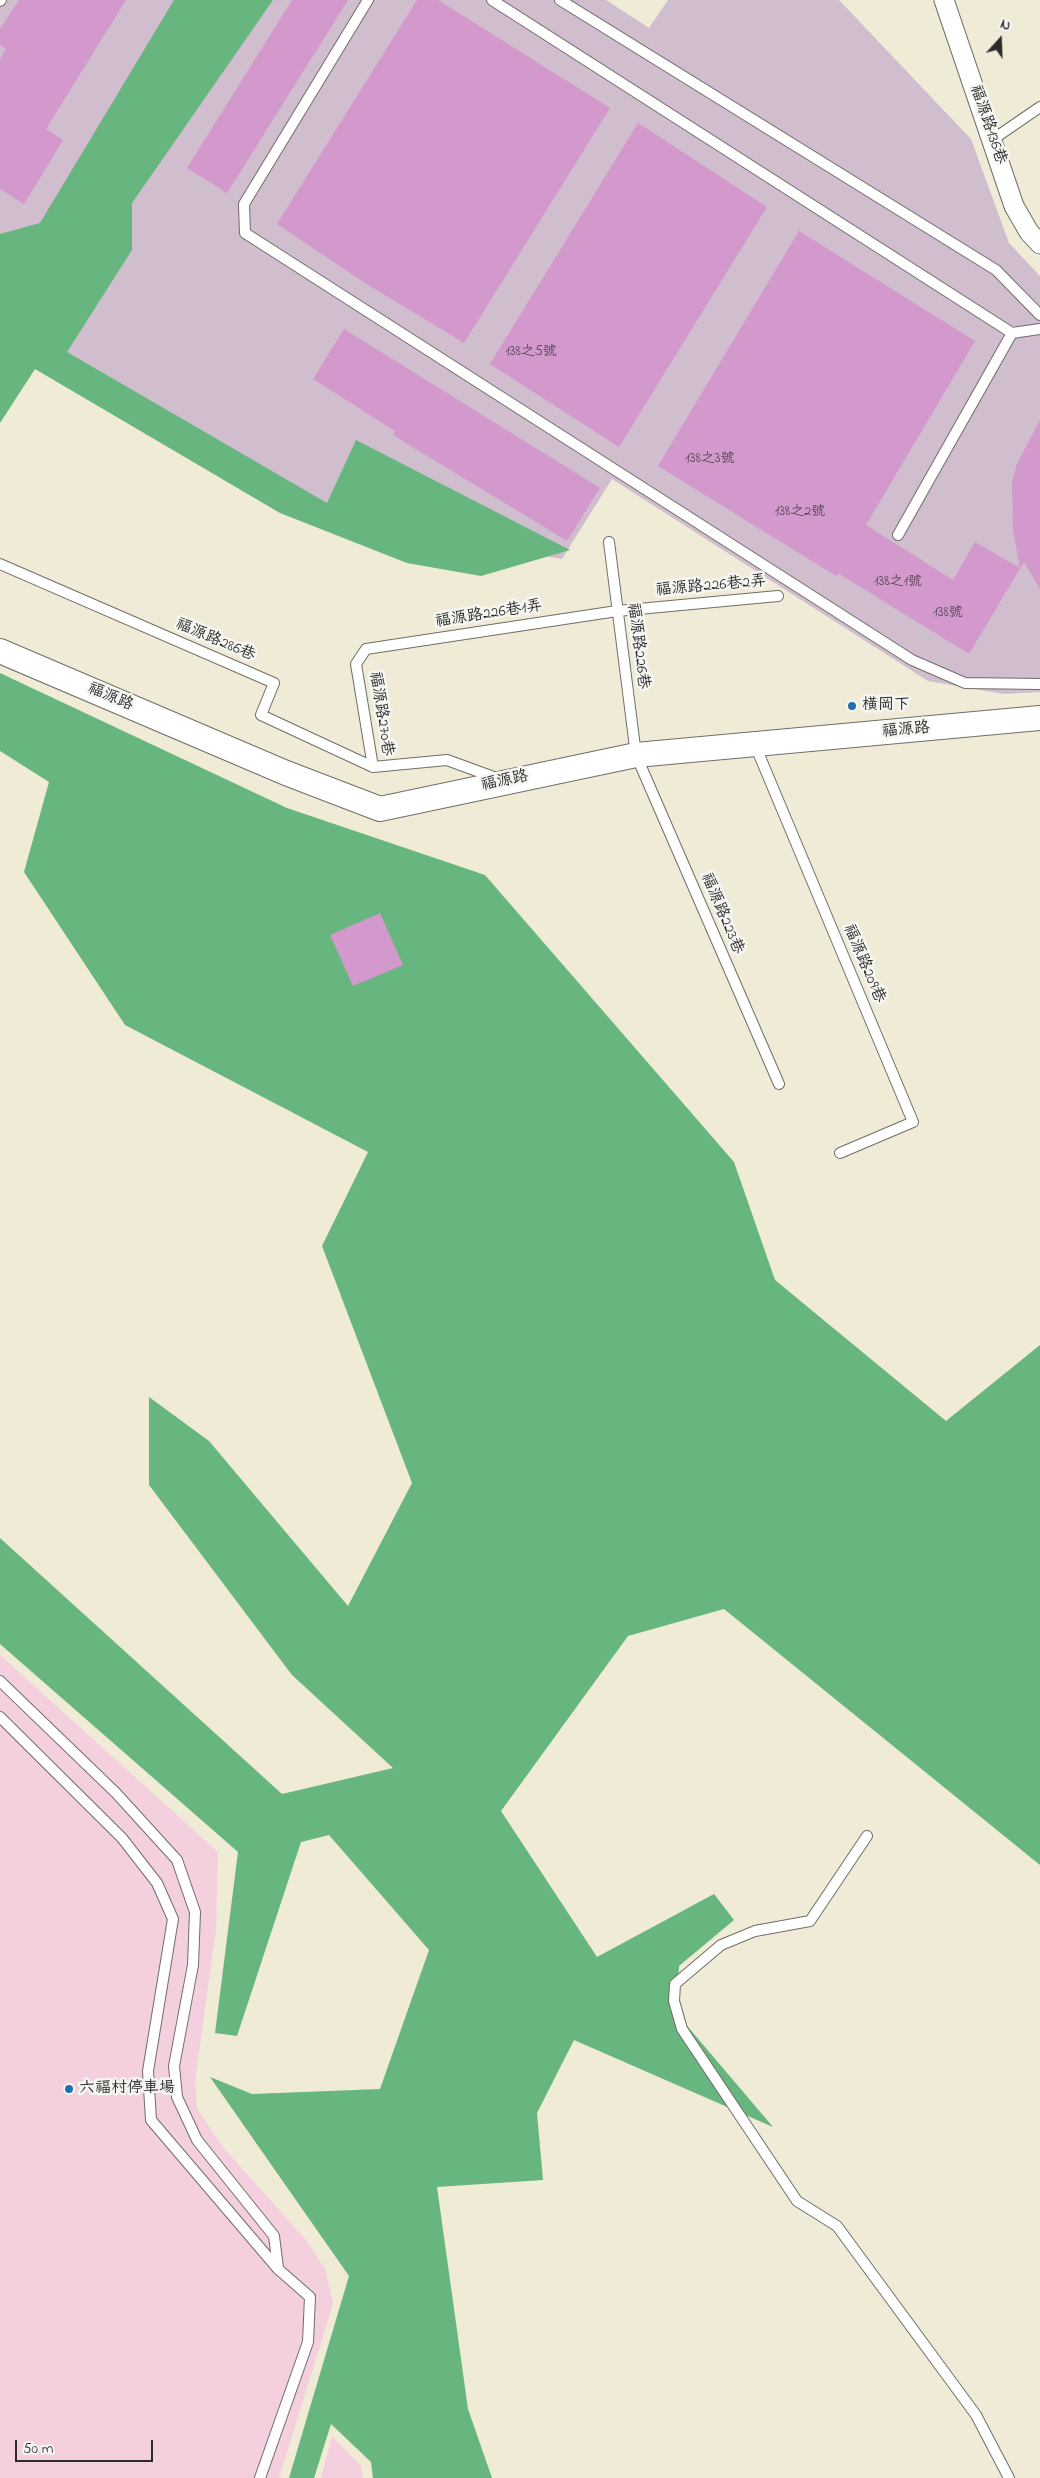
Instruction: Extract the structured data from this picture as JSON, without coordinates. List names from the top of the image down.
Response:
{
  "streets": {
    "street": ["福源路136巷", "福源路"],
    "lane": [
      "福源路226巷2弄",
      "福源路226巷1弄",
      "福源路286巷",
      "福源路226巷",
      "福源路270巷",
      "福源路223巷",
      "福源路209巷"
    ]
  },
  "crossings": [
    ["福源路226巷2弄", "福源路226巷1弄"],
    ["福源路226巷2弄", "福源路226巷"],
    ["福源路226巷1弄", "福源路226巷"],
    ["福源路226巷1弄", "福源路270巷"],
    ["福源路286巷", "福源路270巷"],
    ["福源路226巷", "福源路"],
    ["福源路226巷", "福源路223巷"],
    ["福源路", "福源路270巷"],
    ["福源路", "福源路223巷"],
    ["福源路", "福源路209巷"]
  ],
  "places": ["橫岡下", "六福村停車場"],
  "house_numbers": [
    "138之5號",
    "138之3號",
    "138之2號",
    "138之1號",
    "138號"
  ],
  "scale_bar": "50 m",
  "north": "top"
}
